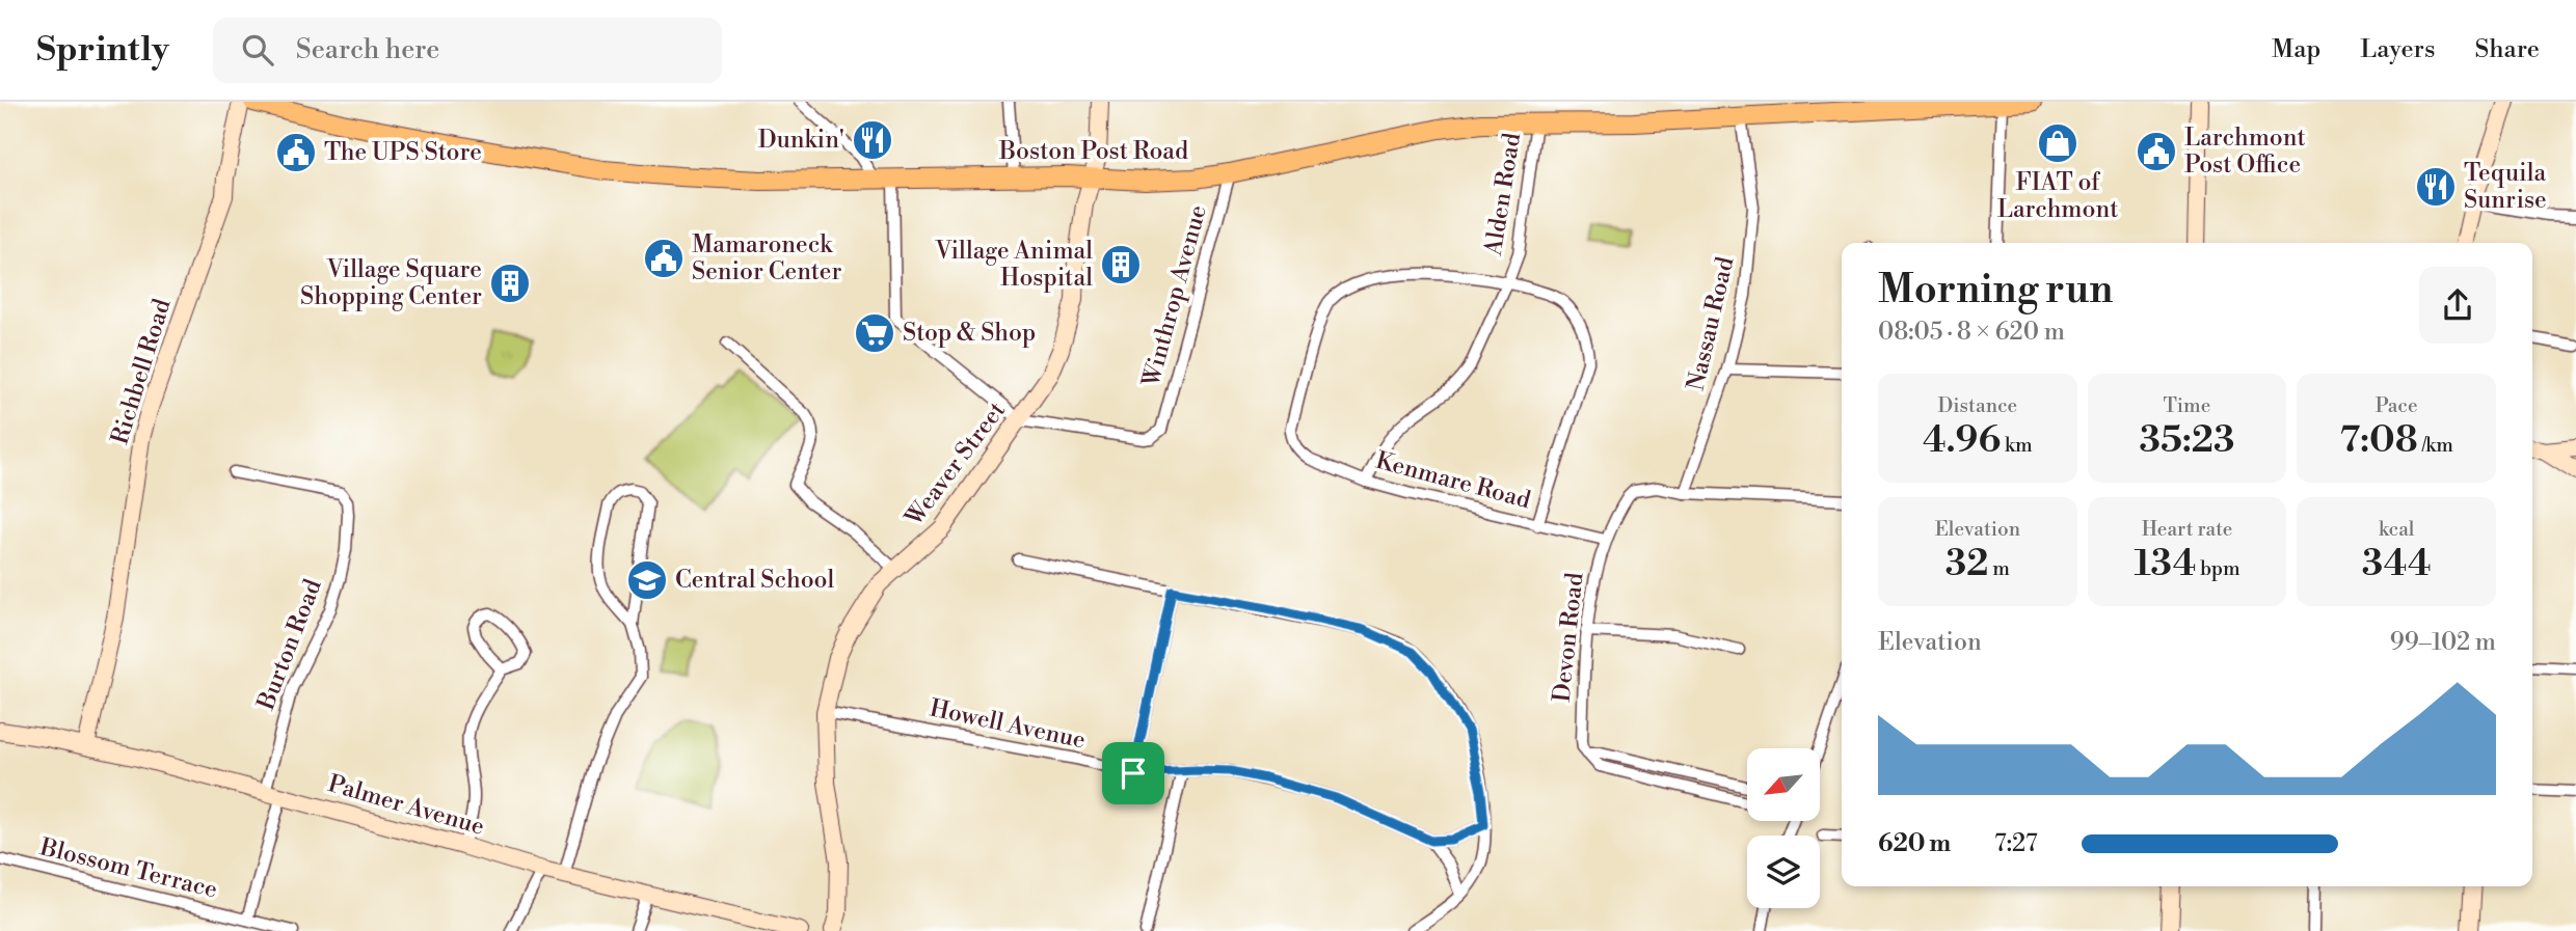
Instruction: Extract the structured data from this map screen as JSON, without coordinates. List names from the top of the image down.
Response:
{
  "streets": {
    "main road": ["Boston Post Road"],
    "street": [
      "Alden Road",
      "Winthrop Avenue",
      "Nassau Road",
      "Richbell Road",
      "Weaver Street",
      "Kenmare Road",
      "Devon Road",
      "Burton Road",
      "Howell Avenue",
      "Palmer Avenue",
      "Blossom Terrace"
    ]
  },
  "crossings": [
    ["Boston Post Road", "Alden Road"],
    ["Boston Post Road", "Winthrop Avenue"],
    ["Boston Post Road", "Nassau Road"],
    ["Boston Post Road", "Weaver Street"],
    ["Alden Road", "Kenmare Road"],
    ["Winthrop Avenue", "Weaver Street"],
    ["Nassau Road", "Devon Road"],
    ["Richbell Road", "Palmer Avenue"],
    ["Weaver Street", "Howell Avenue"],
    ["Kenmare Road", "Devon Road"],
    ["Burton Road", "Palmer Avenue"]
  ],
  "places": {
    "restaurant": ["Dunkin'", "Tequila Sunrise"],
    "shop": ["FIAT of Larchmont"],
    "public building": ["Larchmont Post Office", "The UPS Store", "Mamaroneck Senior Center"],
    "building": ["Village Animal Hospital", "Village Square Shopping Center"],
    "supermarket": ["Stop & Shop"],
    "school or university": ["Central School"]
  },
  "north": "bottom left",
  "page": {
    "header": "Sprintly",
    "search": "Search here",
    "nav": ["Map", "Layers", "Share"],
    "heading": ["Morning run", "08:05 · 8 × 620 m"],
    "stats": [
      ["Distance", "4.96 km"],
      ["Time", "35:23"],
      ["Pace", "7:08 /km"],
      ["Elevation", "32 m"],
      ["Heart rate", "134 bpm"],
      ["kcal", "344"]
    ],
    "chart": ["Elevation", "99–102 m"],
    "list": [
      {
        "name": "620 m",
        "note": "7:27"
      }
    ]
  }
}
